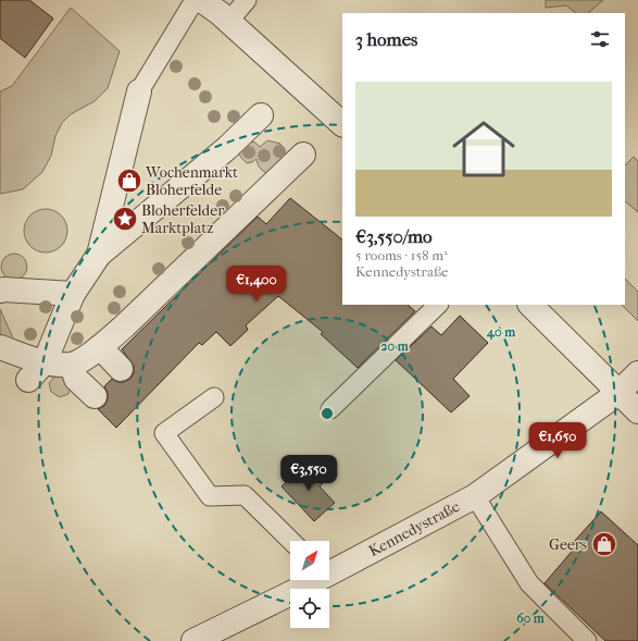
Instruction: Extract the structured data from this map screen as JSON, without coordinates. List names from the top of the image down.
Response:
{
  "streets": {
    "street": ["Kennedystraße"]
  },
  "places": {
    "shop": ["Wochenmarkt Bloherfelde", "Geers"],
    "place": ["Bloherfelder Marktplatz"]
  },
  "north": "top right",
  "page": {
    "heading": "3 homes",
    "list": [
      {
        "name": "€3,550/mo",
        "note": "5 rooms · 158 m² · Kennedystraße"
      }
    ],
    "price": ["€1,400", "€1,650", "€3,550"]
  },
  "rings": ["40 m", "20 m", "60 m"]
}
